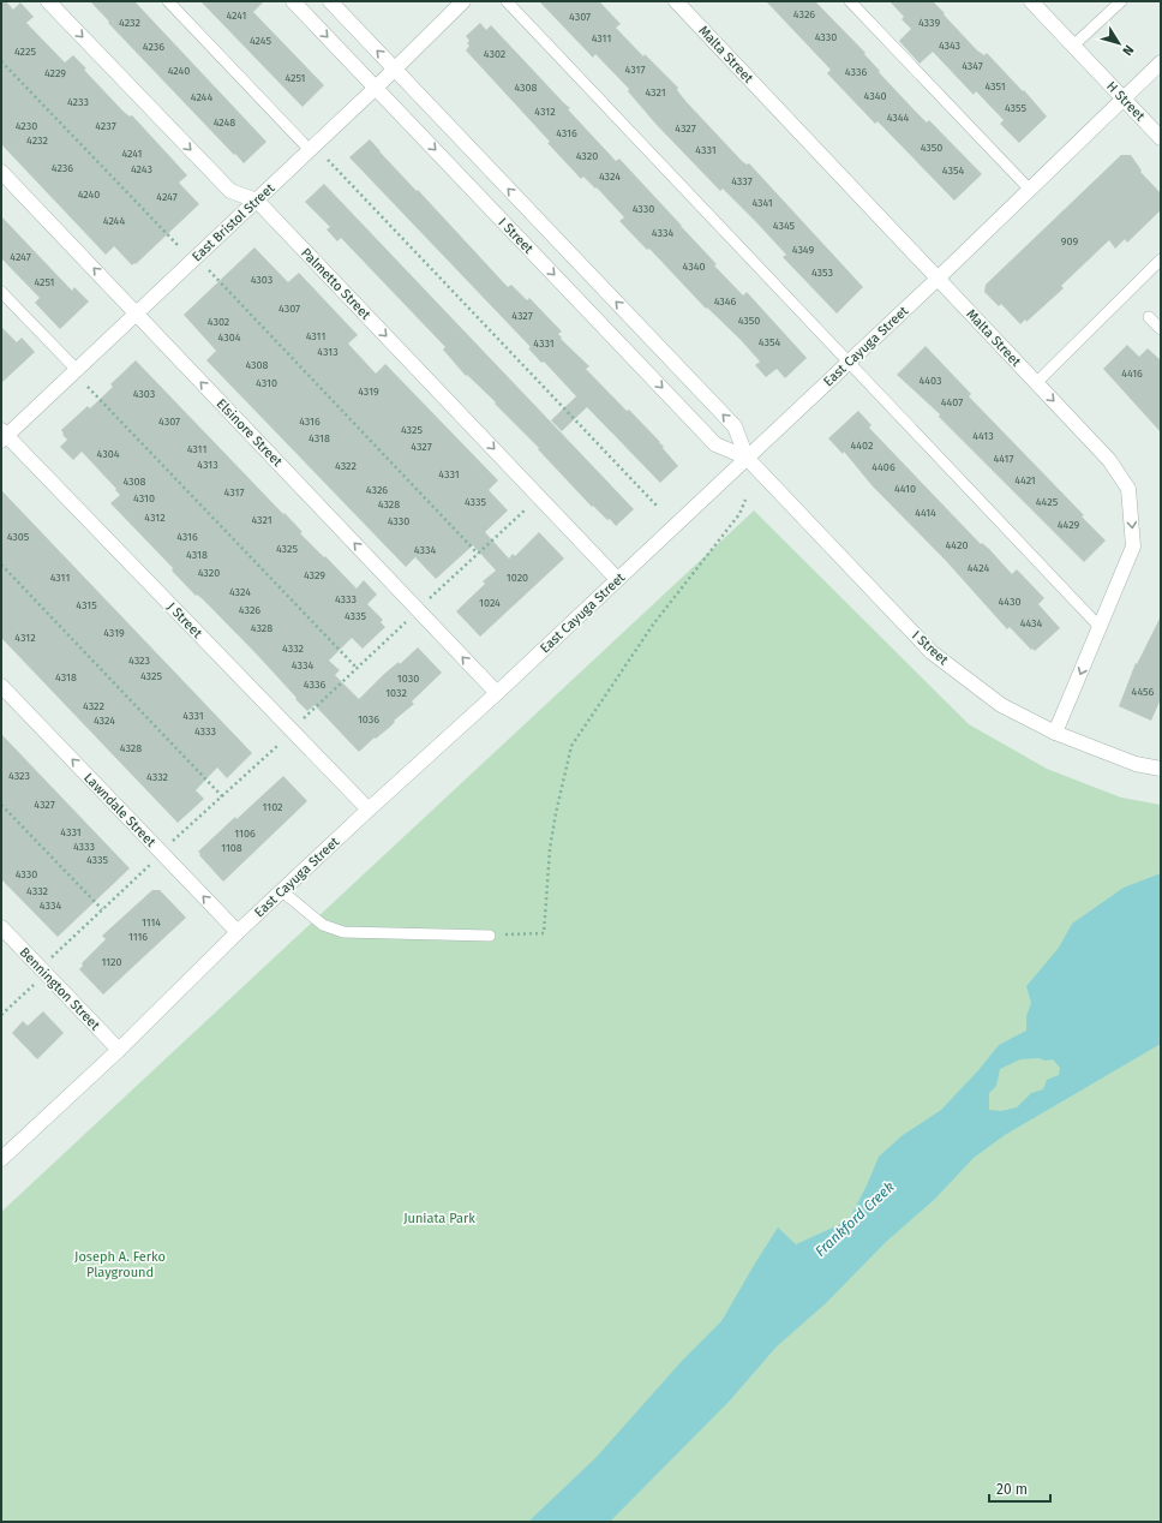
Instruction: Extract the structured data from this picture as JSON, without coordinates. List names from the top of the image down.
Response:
{
  "streets": {
    "street": [
      "Malta Street",
      "H Street",
      "East Bristol Street",
      "I Street",
      "Palmetto Street",
      "East Cayuga Street",
      "Elsinore Street",
      "J Street",
      "Lawndale Street",
      "Bennington Street"
    ]
  },
  "crossings": [
    ["Malta Street", "I Street"],
    ["Malta Street", "East Cayuga Street"],
    ["H Street", "East Cayuga Street"],
    ["East Bristol Street", "I Street"],
    ["East Bristol Street", "Palmetto Street"],
    ["East Bristol Street", "Elsinore Street"],
    ["East Bristol Street", "J Street"],
    ["I Street", "East Cayuga Street"],
    ["Palmetto Street", "East Cayuga Street"],
    ["East Cayuga Street", "Elsinore Street"],
    ["East Cayuga Street", "J Street"],
    ["East Cayuga Street", "Lawndale Street"],
    ["East Cayuga Street", "Bennington Street"]
  ],
  "one_way": [
    "Malta Street",
    "Palmetto Street",
    "Elsinore Street",
    "Lawndale Street"
  ],
  "water": ["Frankford Creek"],
  "parks": ["Juniata Park", "Joseph A. Ferko Playground"],
  "house_numbers": [
    "4326",
    "4241",
    "4307",
    "4232",
    "4339",
    "4330",
    "4311",
    "4245",
    "4343",
    "4236",
    "4225",
    "4302",
    "4347",
    "4317",
    "4240",
    "4336",
    "4229",
    "4251",
    "4351",
    "4308",
    "4321",
    "4340",
    "4244",
    "4233",
    "4355",
    "4312",
    "4344",
    "4248",
    "4230",
    "4237",
    "4327",
    "4316",
    "4232",
    "4350",
    "4331",
    "4241",
    "4320",
    "4236",
    "4243",
    "4354",
    "4324",
    "4337",
    "4240",
    "4247",
    "4341",
    "4330",
    "4244",
    "4345",
    "4334",
    "909",
    "4349",
    "4247",
    "4340",
    "4353",
    "4303",
    "4251",
    "4346",
    "4307",
    "4327",
    "4350",
    "4302",
    "4311",
    "4304",
    "4354",
    "4331",
    "4313",
    "4308",
    "4416",
    "4403",
    "4310",
    "4319",
    "4303",
    "4407",
    "4307",
    "4316",
    "4325",
    "4413",
    "4318",
    "4402",
    "4327",
    "4311",
    "4304",
    "4417",
    "4313",
    "4322",
    "4406",
    "4331",
    "4421",
    "4308",
    "4410",
    "4326",
    "4317",
    "4310",
    "4335",
    "4425",
    "4328",
    "4414",
    "4312",
    "4321",
    "4330",
    "4429",
    "4305",
    "4316",
    "4420",
    "4325",
    "4334",
    "4318",
    "4424",
    "4320",
    "4329",
    "4311",
    "1020",
    "4324",
    "4333",
    "4430",
    "1024",
    "4315",
    "4326",
    "4335",
    "4434",
    "4328",
    "4319",
    "4312",
    "4332",
    "4323",
    "4334",
    "4325",
    "4318",
    "1030",
    "4336",
    "4456",
    "1032",
    "4322",
    "4331",
    "1036",
    "4324",
    "4333",
    "4328",
    "4323",
    "4332",
    "4327",
    "1102",
    "4331",
    "1106",
    "4333",
    "1108",
    "4335",
    "4330",
    "4332",
    "4334",
    "1114",
    "1116",
    "1120"
  ],
  "scale_bar": "20 m",
  "north": "bottom right"
}
